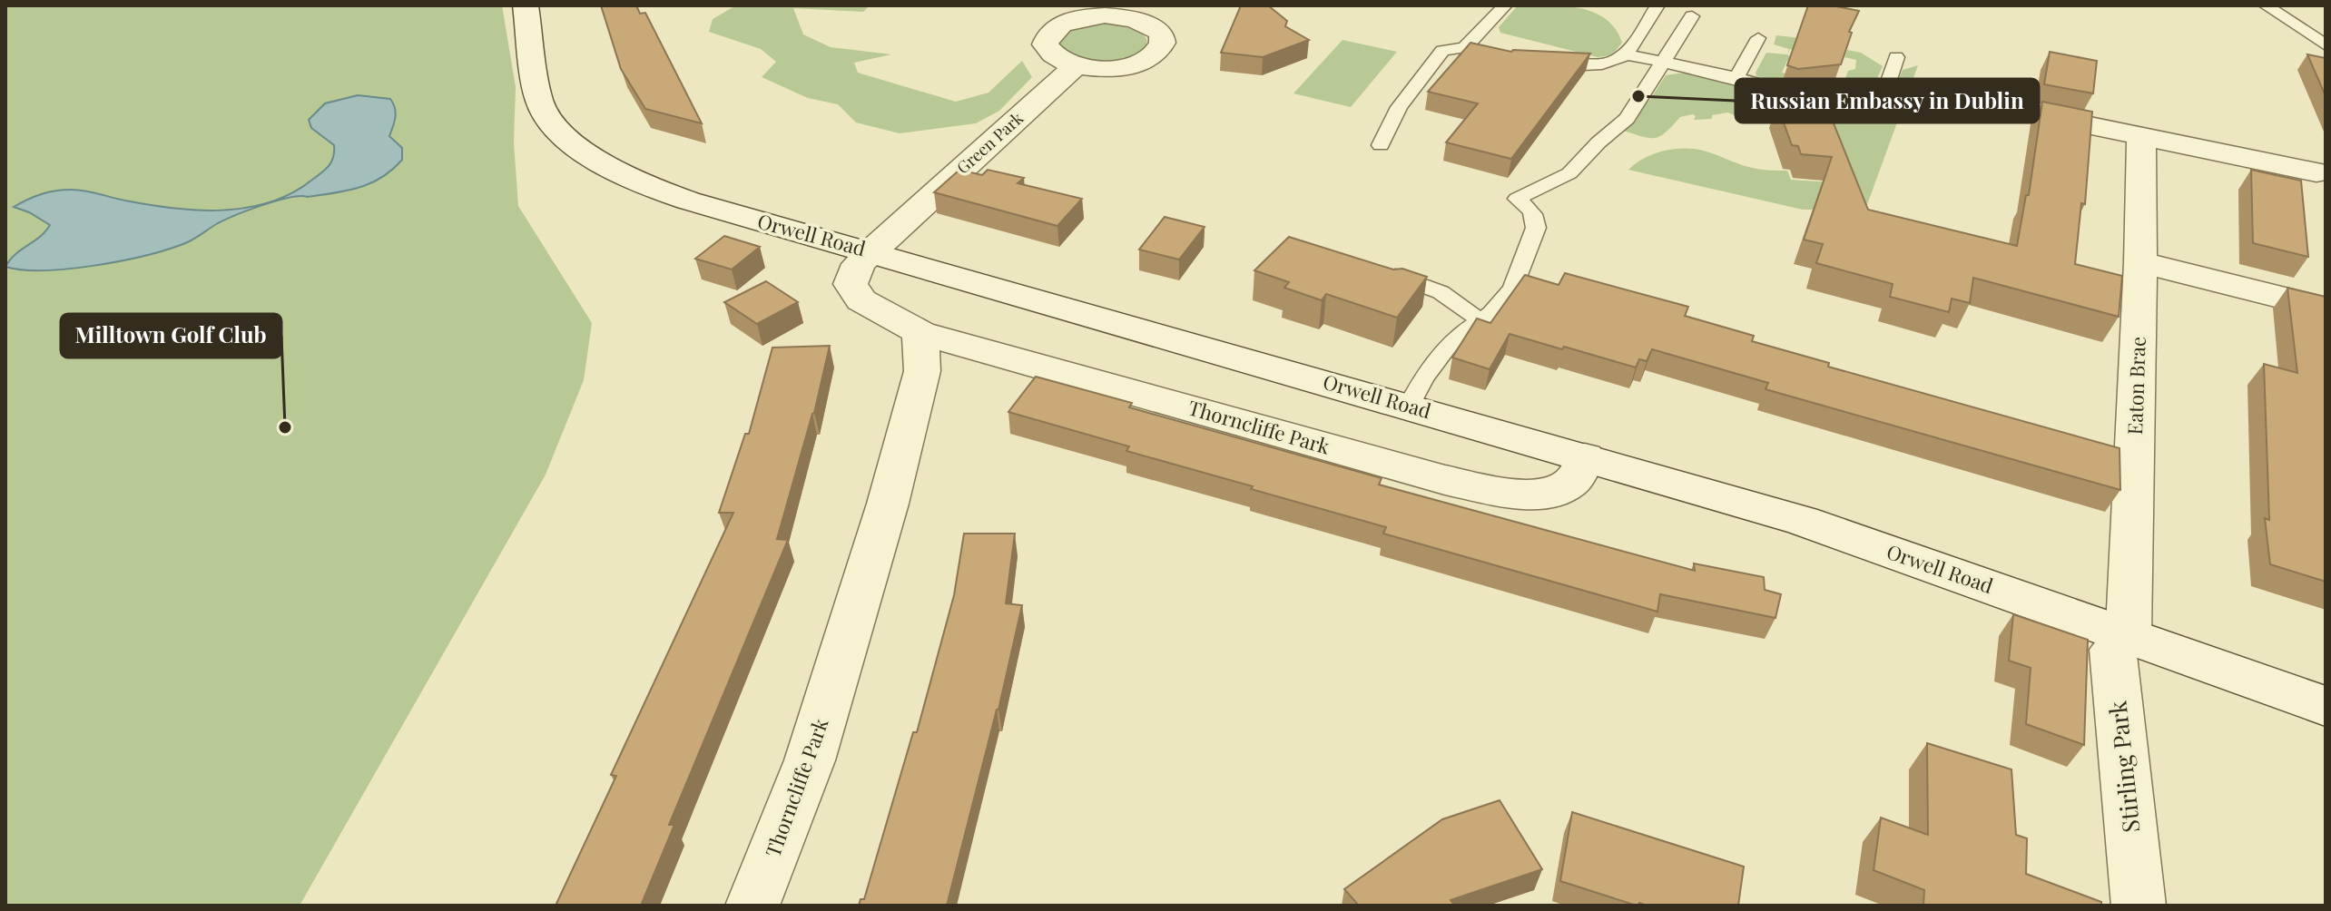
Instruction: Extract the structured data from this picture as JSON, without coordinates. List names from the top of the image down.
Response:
{
  "streets": {
    "street": [
      "Green Park",
      "Orwell Road",
      "Eaton Brae",
      "Thorncliffe Park",
      "Stirling Park"
    ]
  },
  "crossings": [
    ["Green Park", "Orwell Road"],
    ["Green Park", "Thorncliffe Park"],
    ["Orwell Road", "Eaton Brae"],
    ["Orwell Road", "Thorncliffe Park"],
    ["Orwell Road", "Stirling Park"],
    ["Eaton Brae", "Stirling Park"]
  ],
  "places": ["Russian Embassy in Dublin", "Milltown Golf Club"]
}
